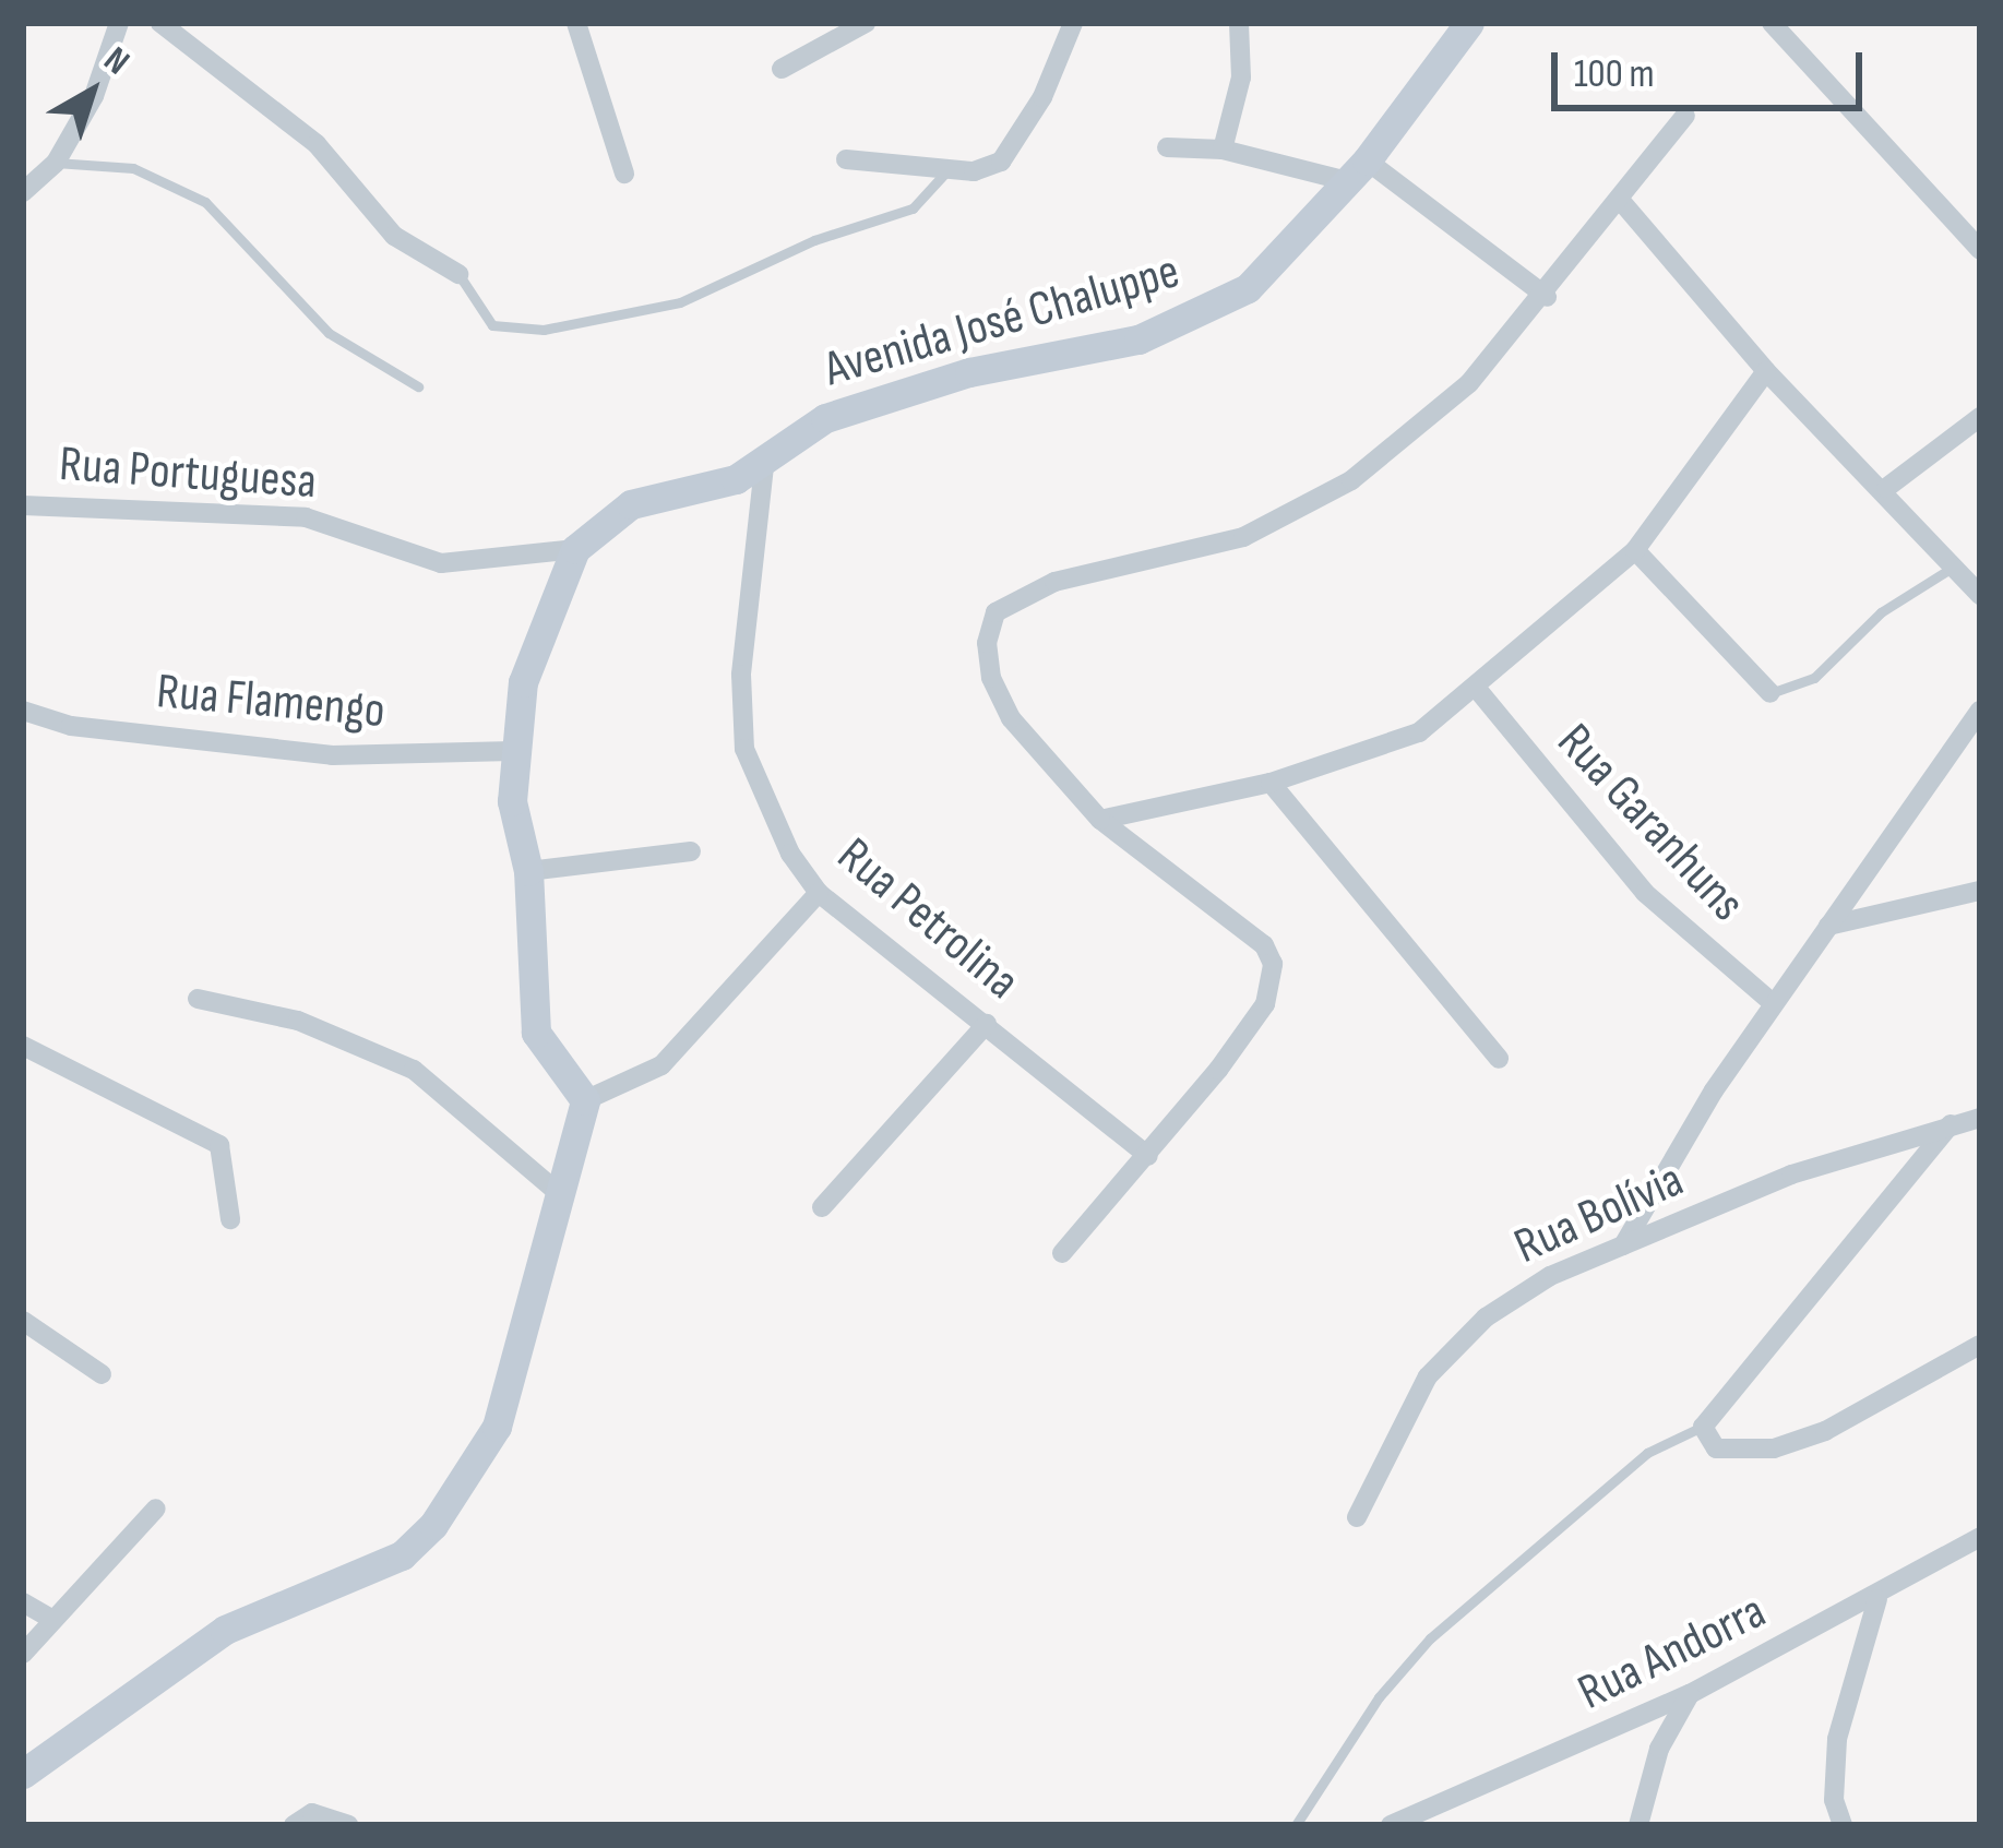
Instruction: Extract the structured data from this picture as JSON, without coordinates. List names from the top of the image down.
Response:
{
  "streets": {
    "street": [
      "Avenida José Chaluppe",
      "Rua Portuguesa",
      "Rua Flamengo",
      "Rua Garanhuns",
      "Rua Petrolina",
      "Rua Bolívia",
      "Rua Andorra"
    ]
  },
  "crossings": [
    ["Avenida José Chaluppe", "Rua Portuguesa"],
    ["Avenida José Chaluppe", "Rua Flamengo"],
    ["Avenida José Chaluppe", "Rua Petrolina"]
  ],
  "scale_bar": "100 m",
  "north": "top right"
}
